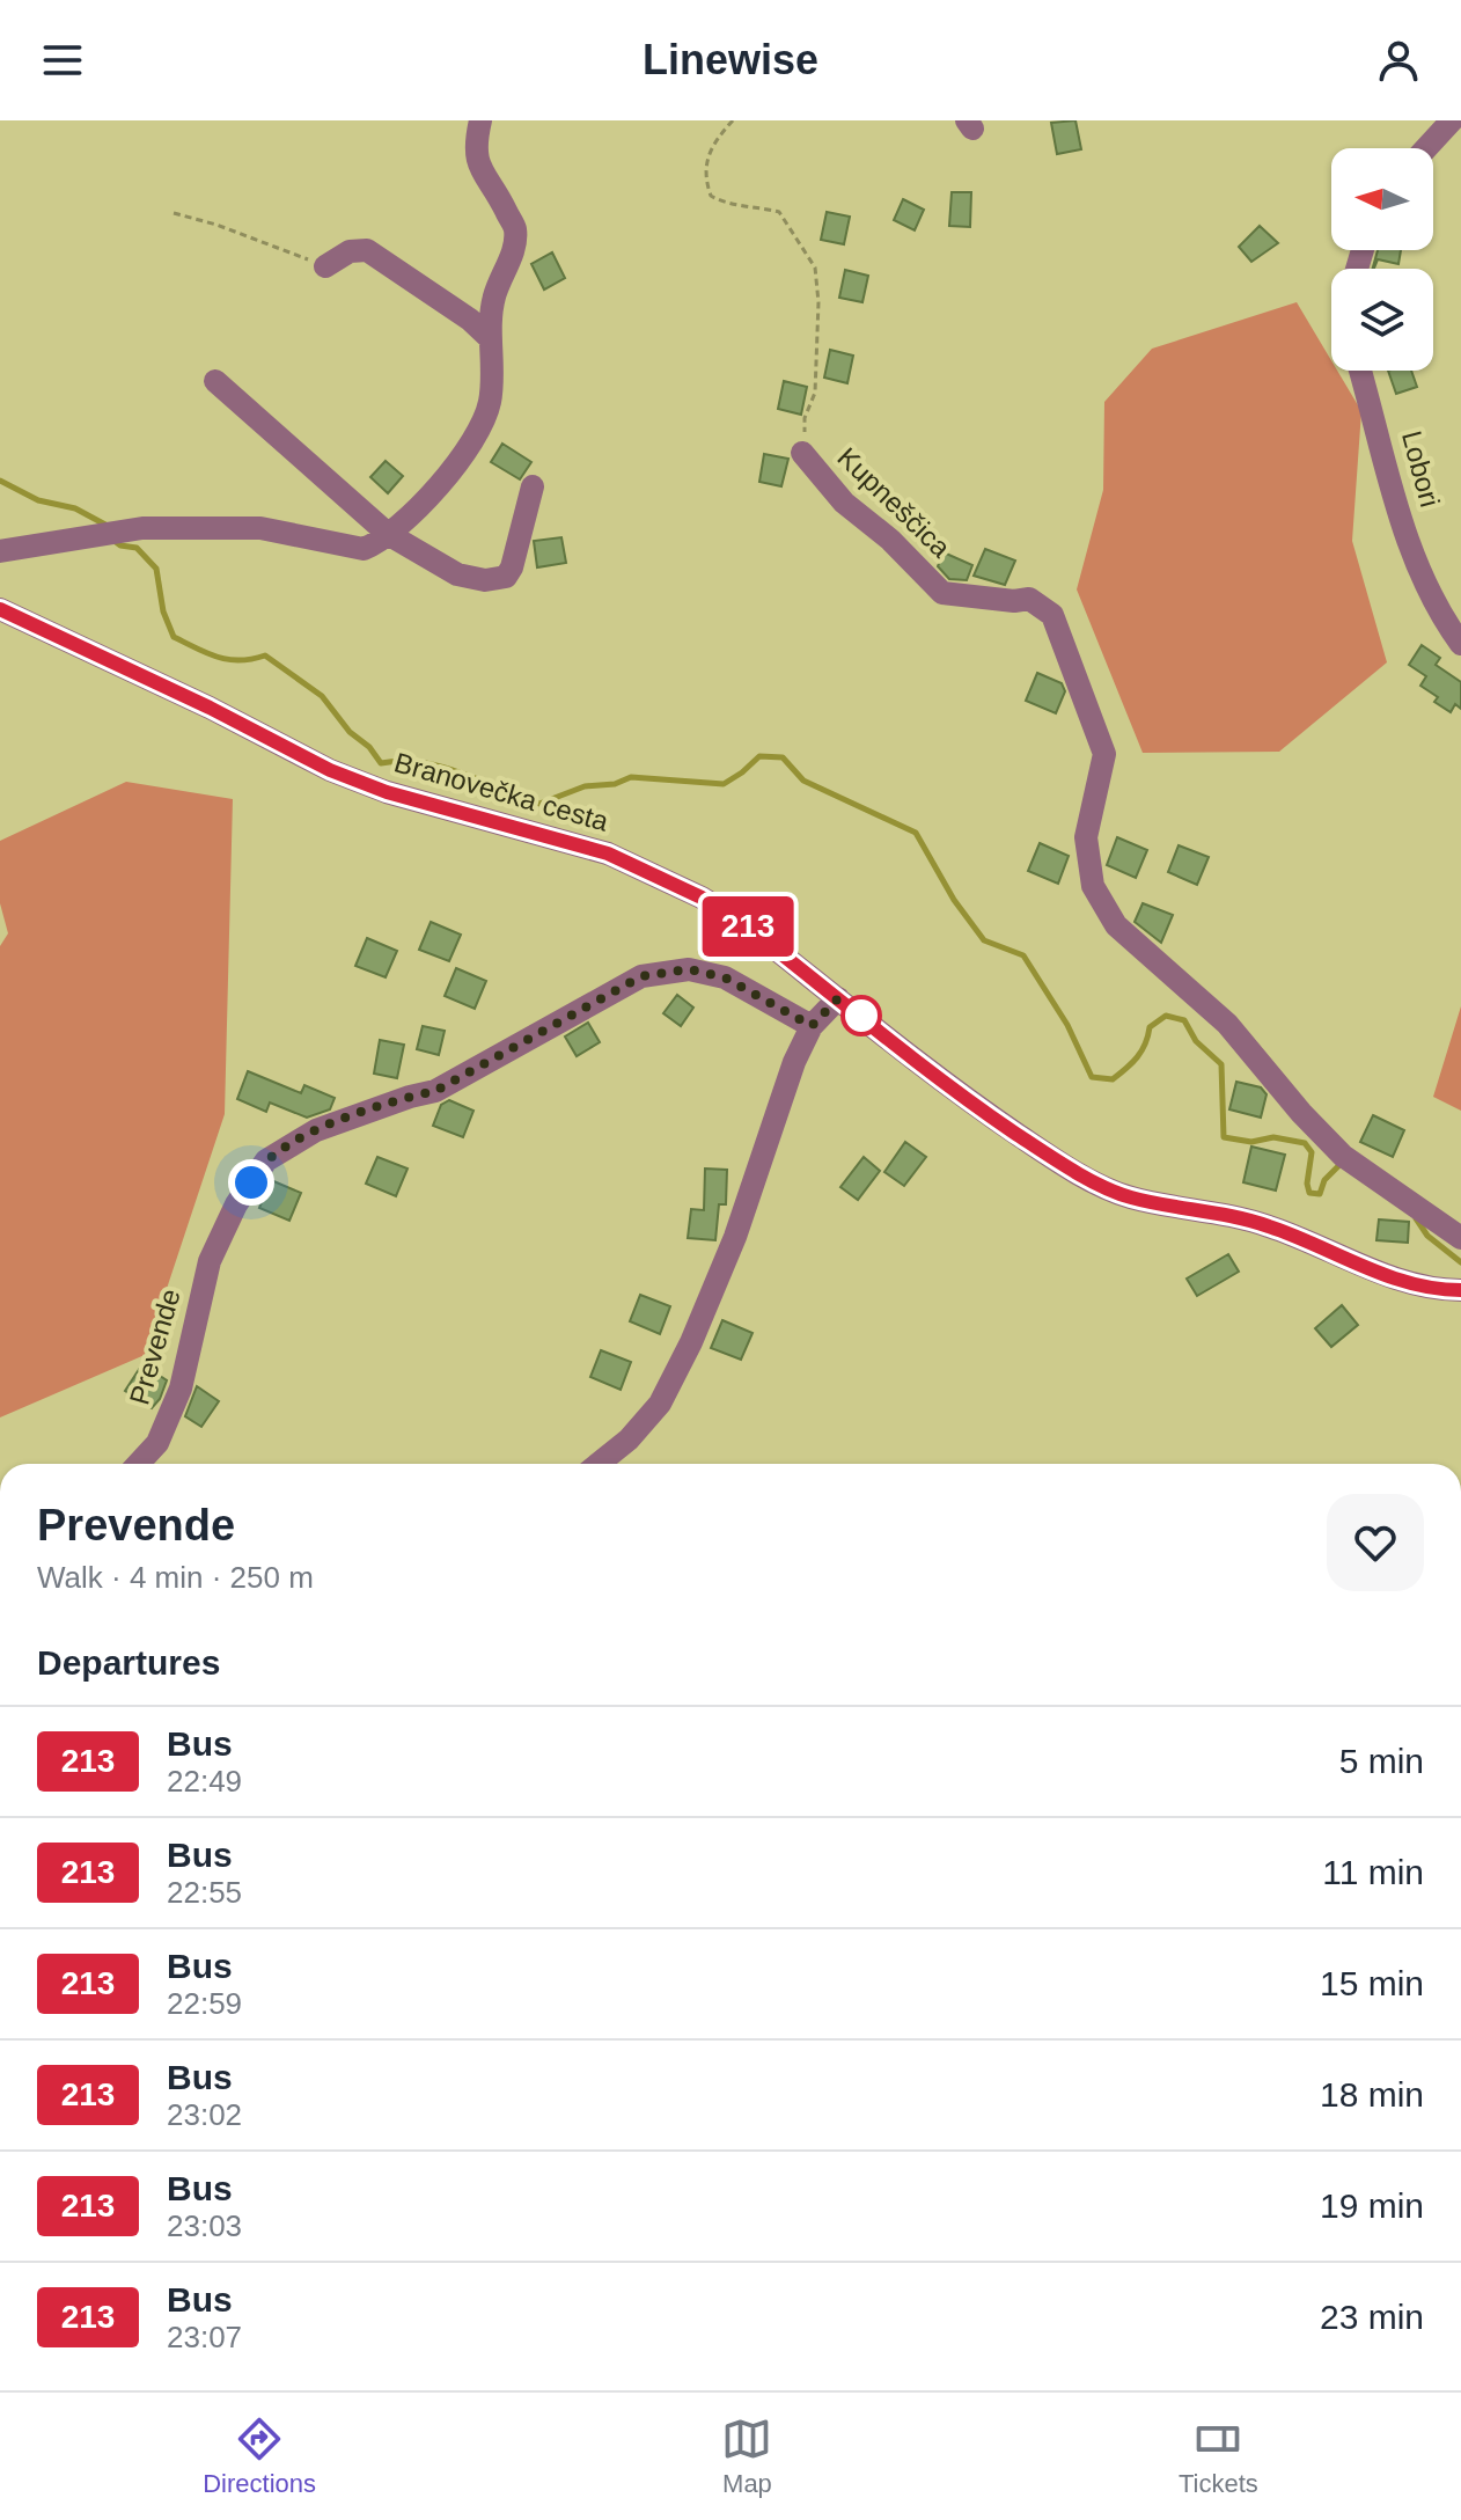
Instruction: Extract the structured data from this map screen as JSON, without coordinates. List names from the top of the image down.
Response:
{
  "streets": {
    "street": [
      "Lobori",
      "Kupneščica",
      "Branovečka cesta",
      "Prevende"
    ]
  },
  "lines": ["bus line 213"],
  "north": "left",
  "page": {
    "header": "Linewise",
    "on_map": "213",
    "heading": [
      ["Prevende", "Walk · 4 min · 250 m"],
      "Departures"
    ],
    "list": [
      {
        "mark": "213",
        "name": "Bus",
        "note": "22:49",
        "value": "5 min"
      },
      {
        "mark": "213",
        "name": "Bus",
        "note": "22:55",
        "value": "11 min"
      },
      {
        "mark": "213",
        "name": "Bus",
        "note": "22:59",
        "value": "15 min"
      },
      {
        "mark": "213",
        "name": "Bus",
        "note": "23:02",
        "value": "18 min"
      },
      {
        "mark": "213",
        "name": "Bus",
        "note": "23:03",
        "value": "19 min"
      },
      {
        "mark": "213",
        "name": "Bus",
        "note": "23:07",
        "value": "23 min"
      }
    ],
    "tabs": ["Directions", "Map", "Tickets"]
  }
}
